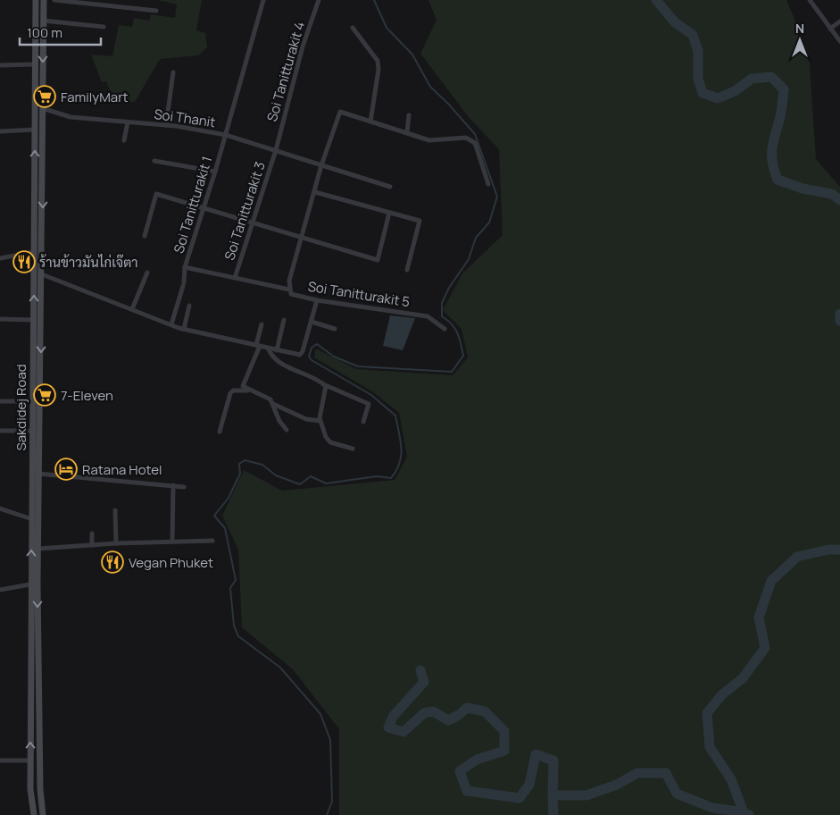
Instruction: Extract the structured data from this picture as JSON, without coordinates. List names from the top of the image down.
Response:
{
  "streets": {
    "main road": ["Sakdidej Road"],
    "street": [
      "Soi Tanitturakit 4",
      "Soi Thanit",
      "Soi Tanitturakit 1",
      "Soi Tanitturakit 3",
      "Soi Tanitturakit 5"
    ]
  },
  "crossings": [
    ["Soi Tanitturakit 4", "Soi Thanit"],
    ["Soi Tanitturakit 4", "Soi Tanitturakit 3"],
    ["Soi Thanit", "Soi Tanitturakit 1"],
    ["Soi Thanit", "Soi Tanitturakit 3"],
    ["Soi Thanit", "Soi Tanitturakit 5"],
    ["Soi Thanit", "Sakdidej Road"]
  ],
  "places": {
    "supermarket": ["FamilyMart", "7-Eleven"],
    "restaurant": ["ร้านข้าวมันไก่เจ๊ตา", "Vegan Phuket"],
    "hotel": ["Ratana Hotel"]
  },
  "scale_bar": "100 m",
  "north": "top"
}
